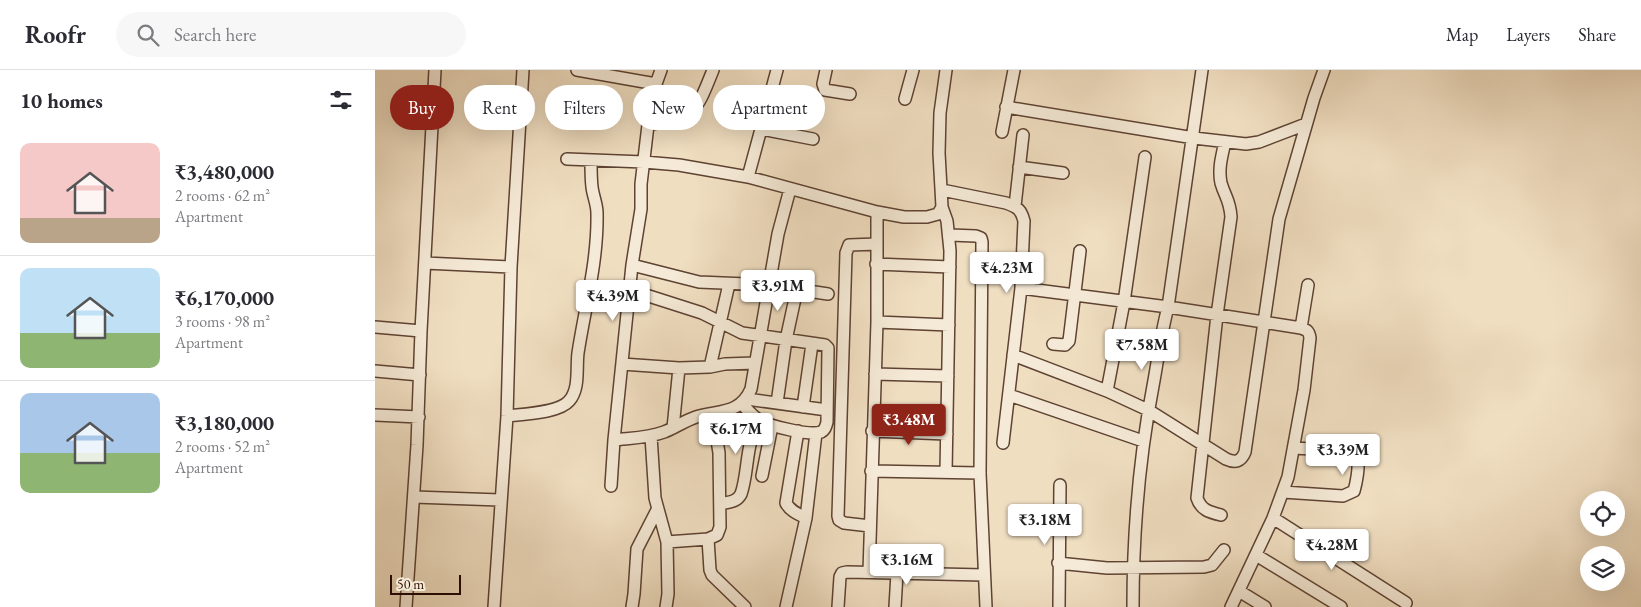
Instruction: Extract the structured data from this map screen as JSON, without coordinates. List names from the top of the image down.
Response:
{
  "scale_bar": "50 m",
  "page": {
    "header": "Roofr",
    "search": "Search here",
    "nav": ["Map", "Layers", "Share"],
    "heading": "10 homes",
    "chip": [
      "Buy",
      "Rent",
      "Filters",
      "New",
      "Apartment"
    ],
    "list": [
      {
        "name": "₹3,480,000",
        "note": "2 rooms · 62 m² · Apartment"
      },
      {
        "name": "₹6,170,000",
        "note": "3 rooms · 98 m² · Apartment"
      },
      {
        "name": "₹3,180,000",
        "note": "2 rooms · 52 m² · Apartment"
      }
    ],
    "price": [
      "₹4.23M",
      "₹3.91M",
      "₹4.39M",
      "₹7.58M",
      "₹3.48M",
      "₹6.17M",
      "₹3.39M",
      "₹3.18M",
      "₹4.28M",
      "₹3.16M"
    ],
    "scale": "50 m"
  }
}
